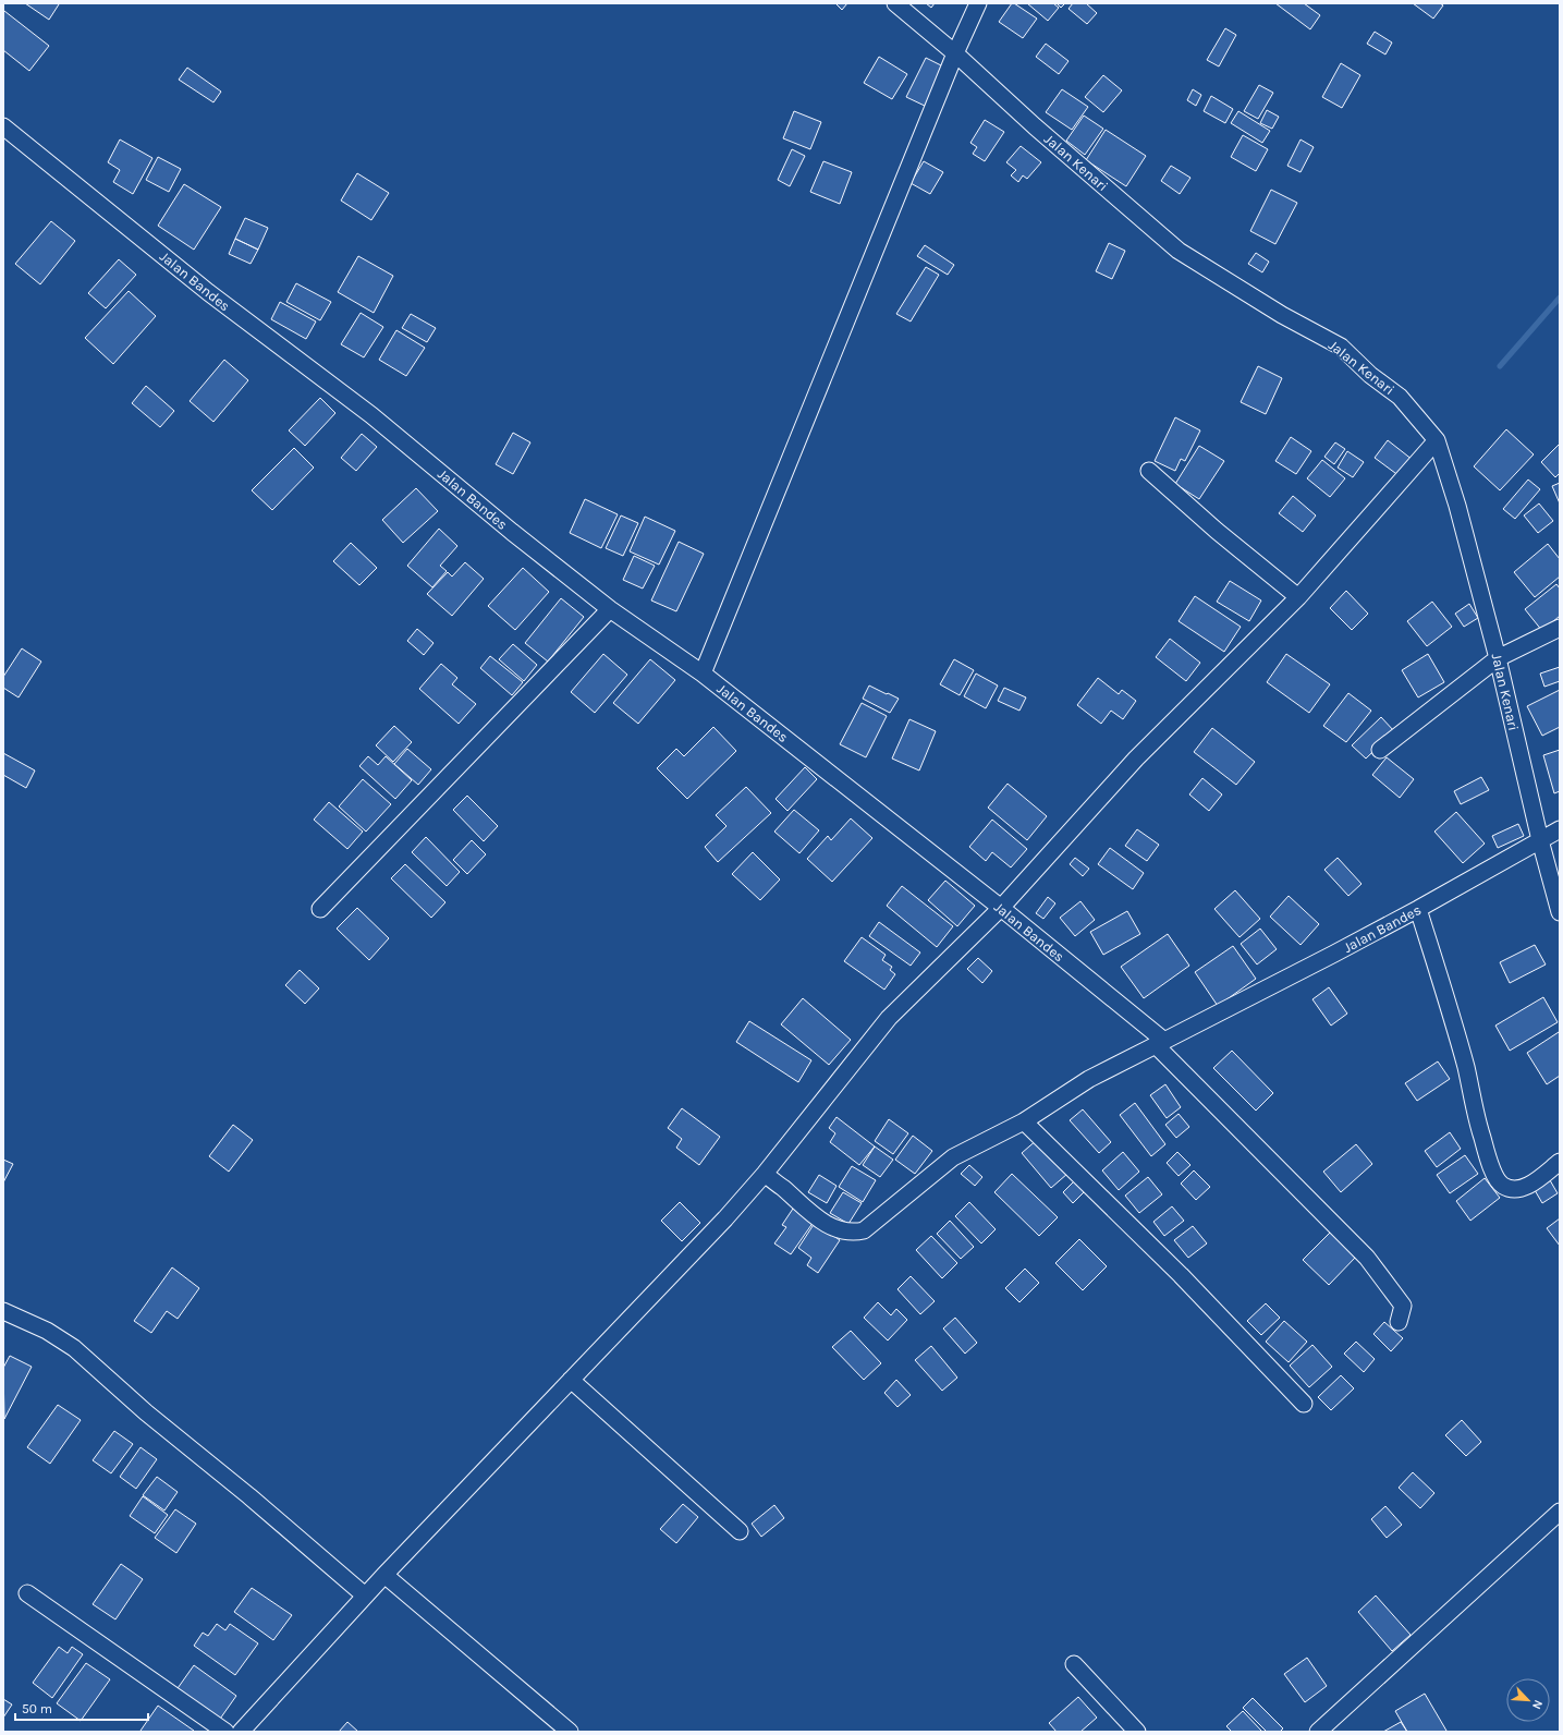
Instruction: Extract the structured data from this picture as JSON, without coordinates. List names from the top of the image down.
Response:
{
  "streets": {
    "street": ["Jalan Kenari", "Jalan Bandes"]
  },
  "crossings": [
    ["Jalan Kenari", "Jalan Bandes"]
  ],
  "scale_bar": "50 m",
  "north": "bottom right"
}
